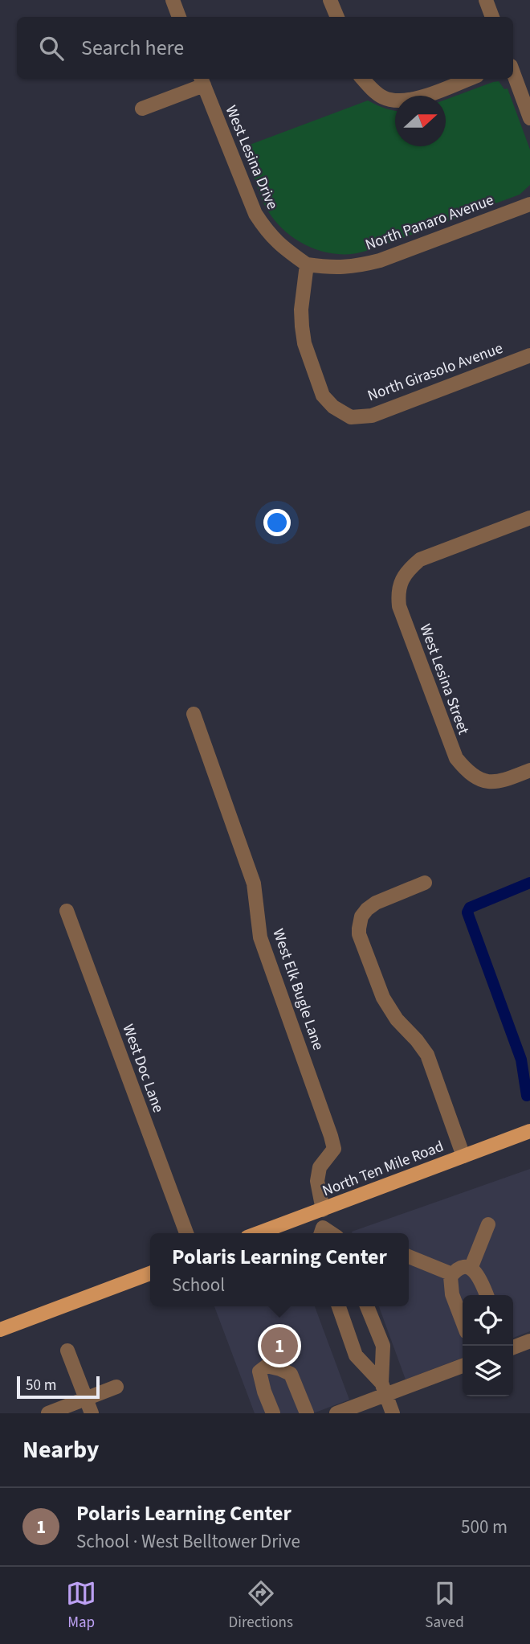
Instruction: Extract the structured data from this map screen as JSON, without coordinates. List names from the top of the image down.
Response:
{
  "streets": {
    "main road": ["North Ten Mile Road"],
    "street": [
      "West Lesina Drive",
      "North Panaro Avenue",
      "North Girasolo Avenue",
      "West Lesina Street",
      "West Elk Bugle Lane",
      "West Doc Lane"
    ]
  },
  "crossings": [
    ["West Lesina Drive", "North Panaro Avenue"],
    ["West Lesina Drive", "North Girasolo Avenue"],
    ["North Panaro Avenue", "North Girasolo Avenue"],
    ["West Elk Bugle Lane", "North Ten Mile Road"]
  ],
  "scale_bar": "50 m",
  "north": "right",
  "page": {
    "search": "Search here",
    "popup": ["Polaris Learning Center", "School"],
    "pins": "1",
    "scale": "50 m",
    "heading": "Nearby",
    "list": [
      {
        "mark": "1",
        "name": "Polaris Learning Center",
        "note": "School · West Belltower Drive",
        "value": "500 m"
      }
    ],
    "nav": ["Map", "Directions", "Saved"]
  }
}
